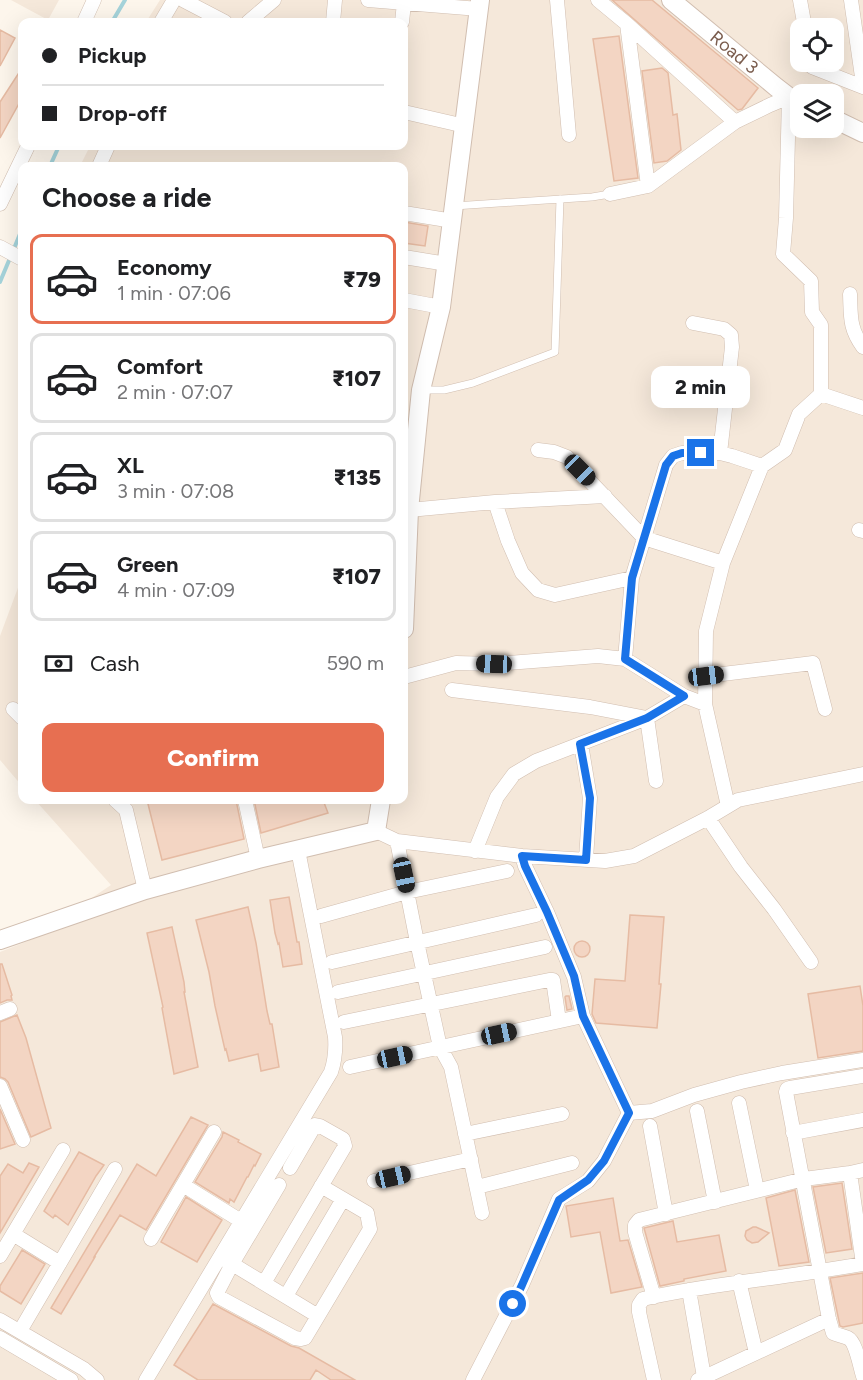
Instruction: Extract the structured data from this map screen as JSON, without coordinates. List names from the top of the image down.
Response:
{
  "streets": {
    "street": ["Road 3"]
  },
  "page": {
    "banner": ["Pickup", "Drop-off"],
    "heading": "Choose a ride",
    "list": [
      {
        "name": "Economy",
        "note": "1 min · 07:06",
        "value": "₹79"
      },
      {
        "name": "Comfort",
        "note": "2 min · 07:07",
        "value": "₹107"
      },
      {
        "name": "XL",
        "note": "3 min · 07:08",
        "value": "₹135"
      },
      {
        "name": "Green",
        "note": "4 min · 07:09",
        "value": "₹107"
      }
    ],
    "bubble": "2 min",
    "pay": ["Cash", "590 m"],
    "buttons": "Confirm"
  }
}
